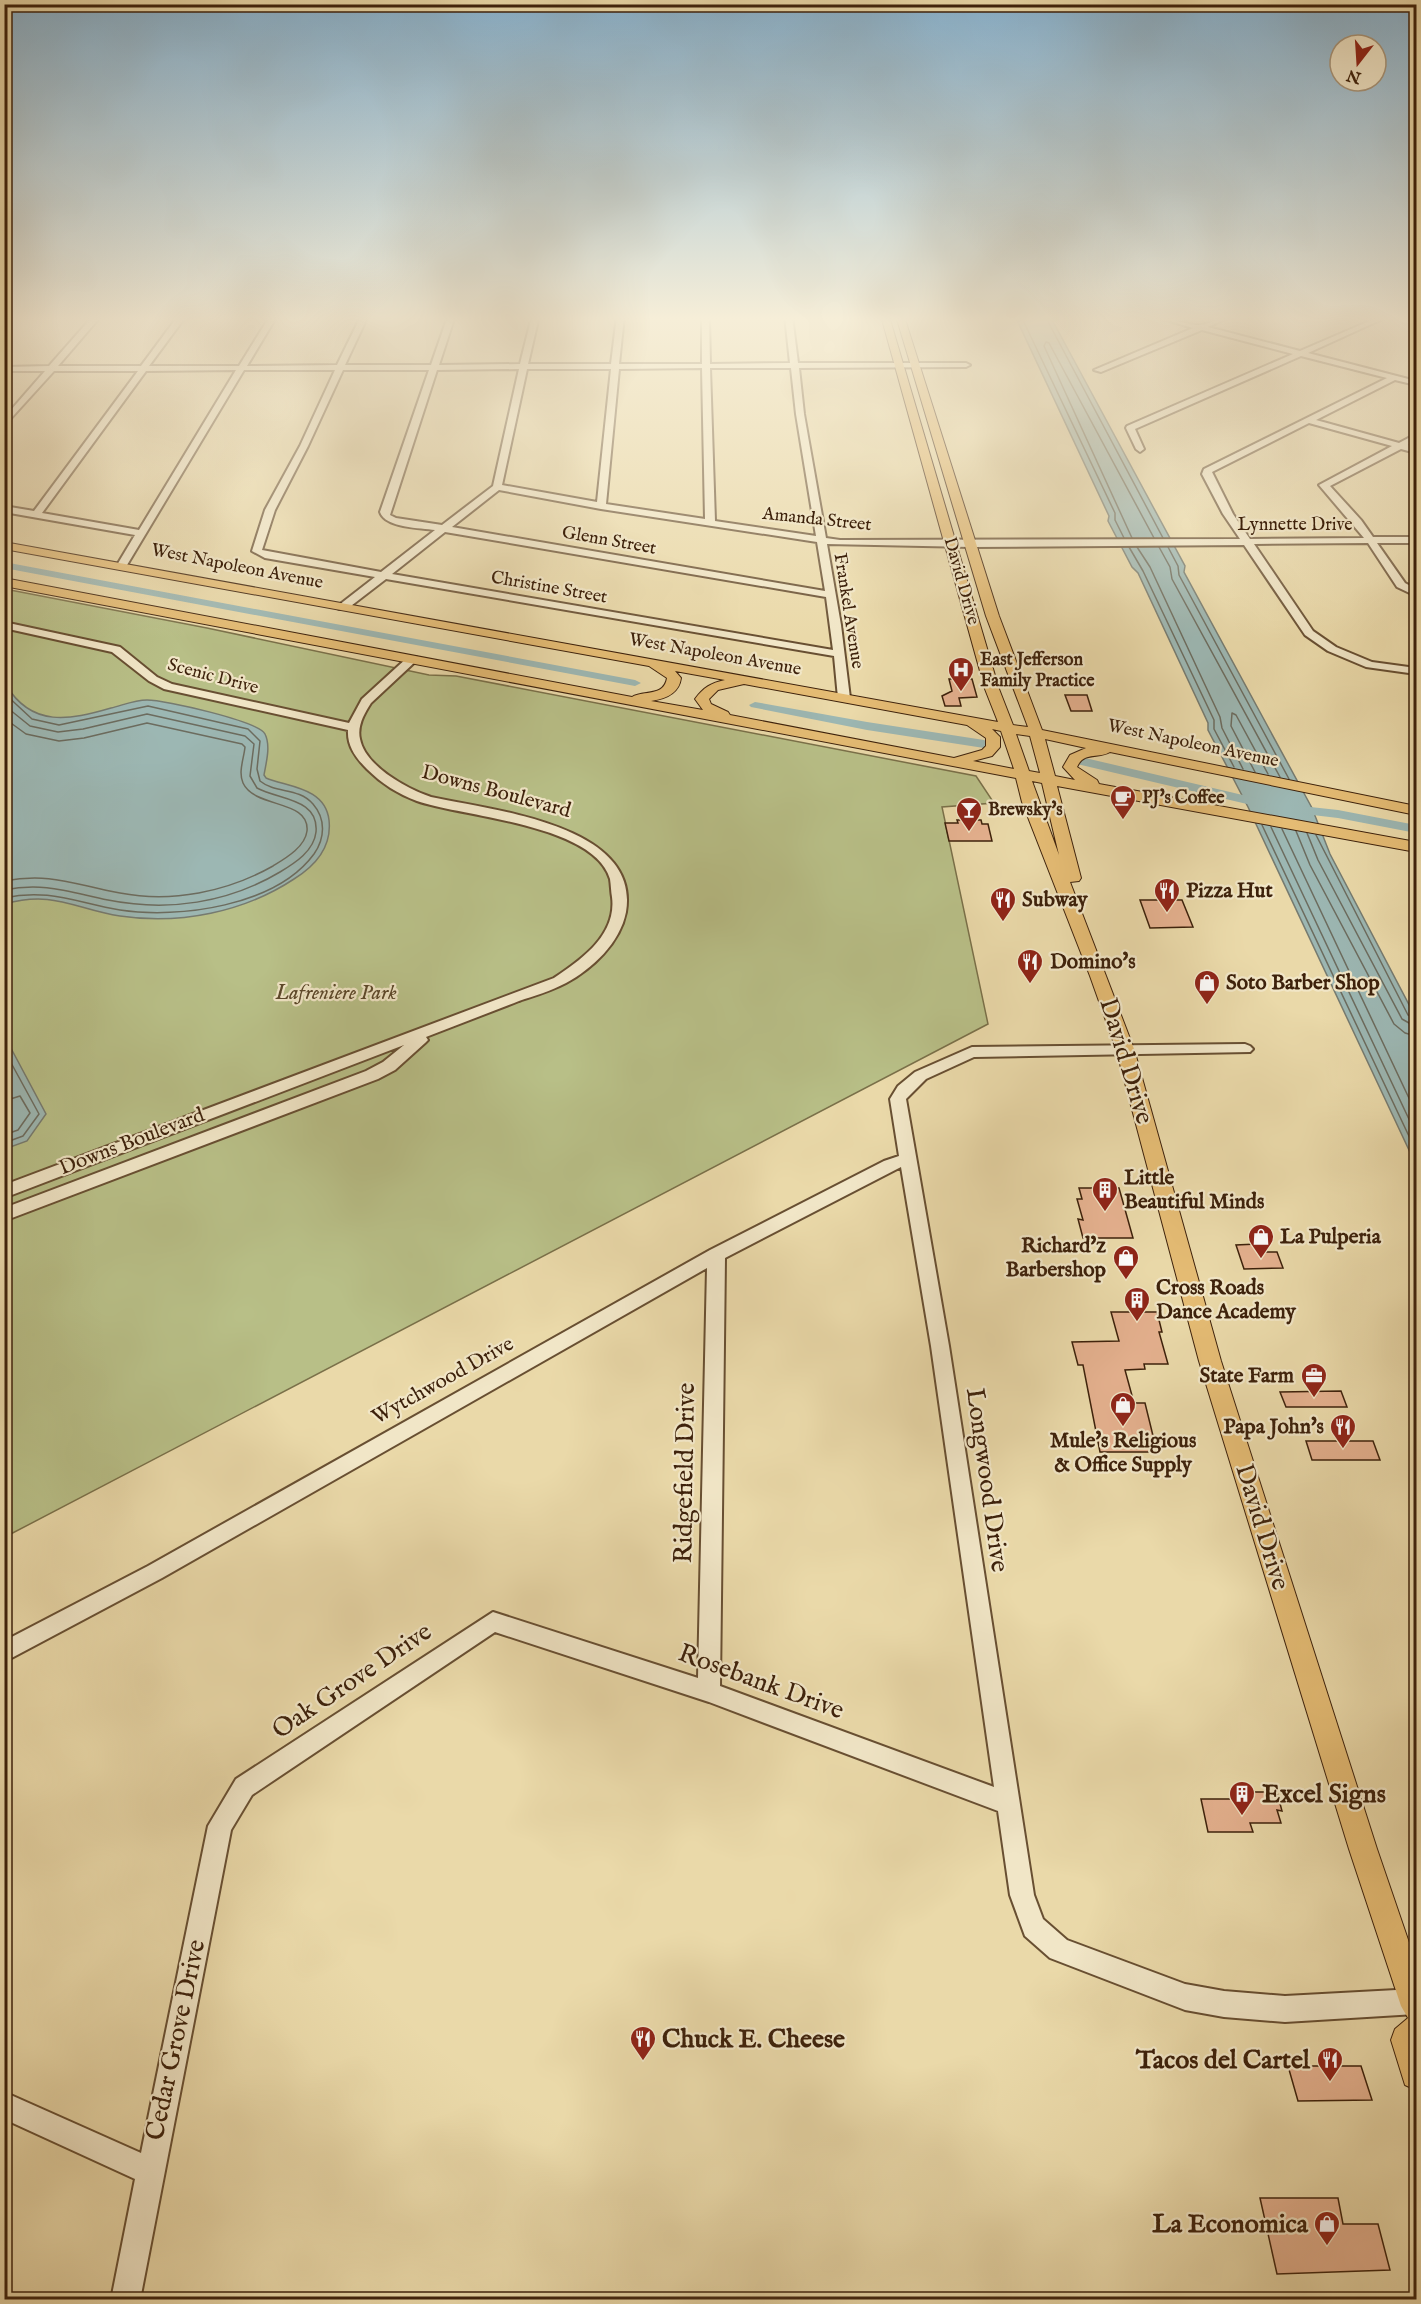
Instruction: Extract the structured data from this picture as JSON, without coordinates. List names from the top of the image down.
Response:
{
  "streets": {
    "main road": ["West Napoleon Avenue", "David Drive"],
    "street": [
      "Amanda Street",
      "Lynnette Drive",
      "Glenn Street",
      "Christine Street",
      "Frankel Avenue",
      "Scenic Drive",
      "Downs Boulevard",
      "Wytchwood Drive",
      "Ridgefield Drive",
      "Longwood Drive",
      "Oak Grove Drive",
      "Rosebank Drive",
      "Cedar Grove Drive"
    ]
  },
  "crossings": [
    ["Amanda Street", "Lynnette Drive"],
    ["Amanda Street", "David Drive"],
    ["Amanda Street", "Frankel Avenue"],
    ["Glenn Street", "Frankel Avenue"],
    ["West Napoleon Avenue", "David Drive"],
    ["West Napoleon Avenue", "Frankel Avenue"],
    ["David Drive", "Longwood Drive"],
    ["Christine Street", "Frankel Avenue"],
    ["Scenic Drive", "Downs Boulevard"],
    ["Wytchwood Drive", "Ridgefield Drive"],
    ["Wytchwood Drive", "Longwood Drive"],
    ["Ridgefield Drive", "Rosebank Drive"],
    ["Longwood Drive", "Rosebank Drive"],
    ["Oak Grove Drive", "Rosebank Drive"],
    ["Oak Grove Drive", "Cedar Grove Drive"]
  ],
  "parks": ["Lafreniere Park"],
  "places": {
    "hospital": ["East Jefferson Family Practice"],
    "cafe": ["PJ's Coffee"],
    "bar": ["Brewsky's"],
    "restaurant": [
      "Pizza Hut",
      "Subway",
      "Domino's",
      "Papa John's",
      "Chuck E. Cheese",
      "Tacos del Cartel"
    ],
    "shop": [
      "Soto Barber Shop",
      "La Pulperia",
      "Richard'z Barbershop",
      "Mule's Religious & Office Supply",
      "La Economica"
    ],
    "building": ["Little Beautiful Minds", "Cross Roads Dance Academy", "Excel Signs"],
    "office": ["State Farm"]
  },
  "north": "bottom"
}
